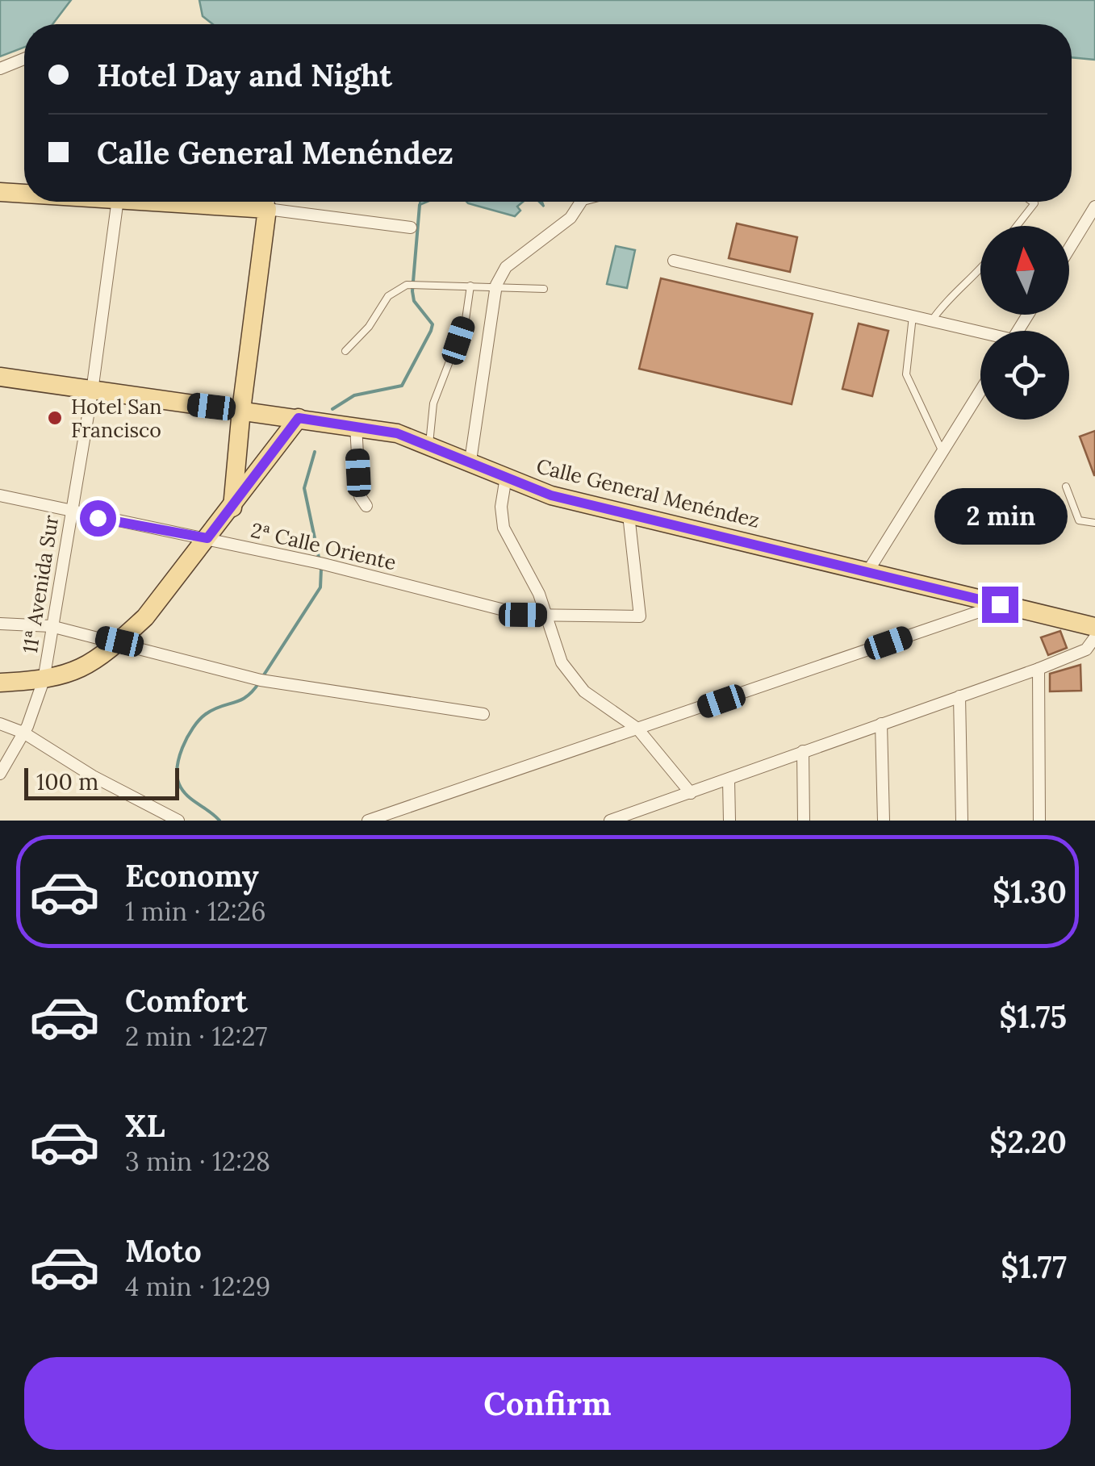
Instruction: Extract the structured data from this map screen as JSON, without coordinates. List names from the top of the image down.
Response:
{
  "streets": {
    "main road": ["Calle General Menéndez"],
    "street": ["2ª Calle Oriente", "11ª Avenida Sur"]
  },
  "crossings": [
    ["Calle General Menéndez", "2ª Calle Oriente"],
    ["Calle General Menéndez", "11ª Avenida Sur"],
    ["2ª Calle Oriente", "11ª Avenida Sur"]
  ],
  "places": ["Hotel San Francisco"],
  "scale_bar": "100 m",
  "north": "top",
  "page": {
    "banner": ["Hotel Day and Night", "Calle General Menéndez"],
    "bubble": "2 min",
    "scale": "100 m",
    "list": [
      {
        "name": "Economy",
        "note": "1 min · 12:26",
        "value": "$1.30"
      },
      {
        "name": "Comfort",
        "note": "2 min · 12:27",
        "value": "$1.75"
      },
      {
        "name": "XL",
        "note": "3 min · 12:28",
        "value": "$2.20"
      },
      {
        "name": "Moto",
        "note": "4 min · 12:29",
        "value": "$1.77"
      }
    ],
    "buttons": "Confirm"
  }
}
